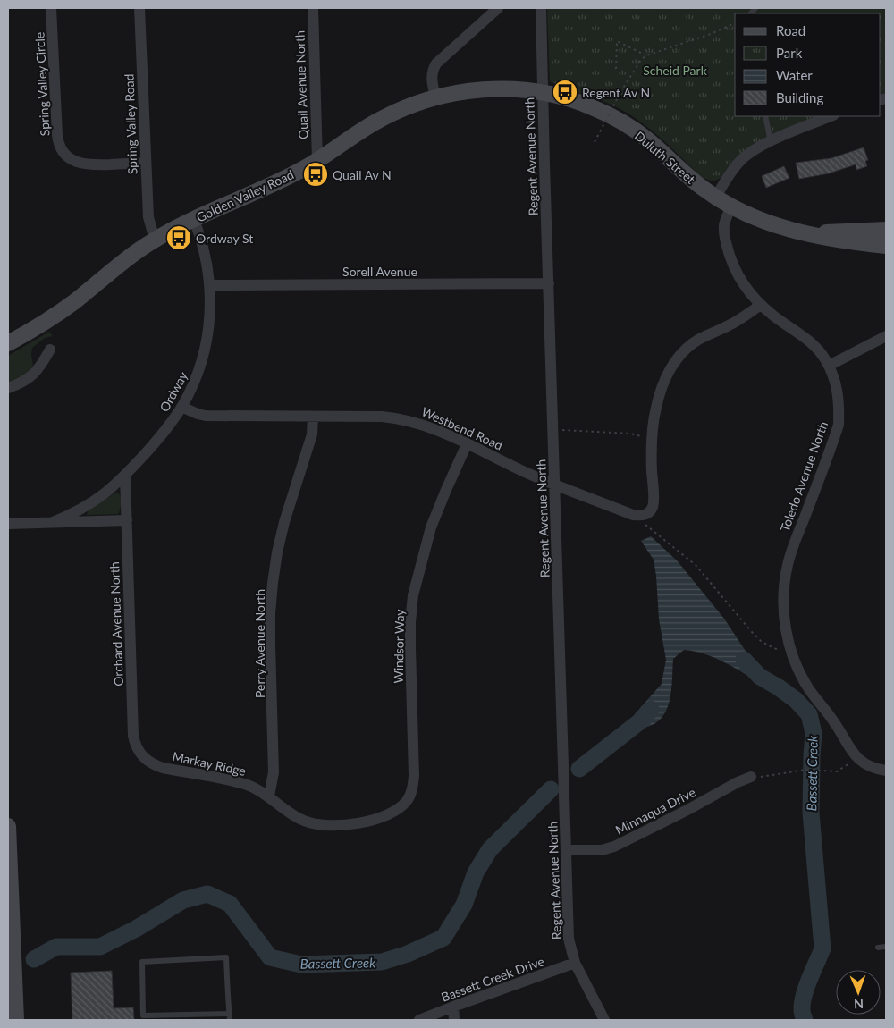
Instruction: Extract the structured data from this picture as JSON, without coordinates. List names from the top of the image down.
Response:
{
  "streets": {
    "street": [
      "Spring Valley Circle",
      "Quail Avenue North",
      "Spring Valley Road",
      "Regent Avenue North",
      "Duluth Street",
      "Golden Valley Road",
      "Sorell Avenue",
      "Ordway",
      "Westbend Road",
      "Toledo Avenue North",
      "Orchard Avenue North",
      "Perry Avenue North",
      "Windsor Way",
      "Markay Ridge",
      "Minnaqua Drive",
      "Bassett Creek Drive"
    ]
  },
  "crossings": [
    ["Spring Valley Circle", "Spring Valley Road"],
    ["Quail Avenue North", "Golden Valley Road"],
    ["Spring Valley Road", "Golden Valley Road"],
    ["Regent Avenue North", "Duluth Street"],
    ["Regent Avenue North", "Sorell Avenue"],
    ["Regent Avenue North", "Westbend Road"],
    ["Regent Avenue North", "Minnaqua Drive"],
    ["Regent Avenue North", "Bassett Creek Drive"],
    ["Duluth Street", "Golden Valley Road"],
    ["Duluth Street", "Toledo Avenue North"],
    ["Golden Valley Road", "Ordway"],
    ["Sorell Avenue", "Ordway"],
    ["Ordway", "Westbend Road"],
    ["Ordway", "Orchard Avenue North"],
    ["Westbend Road", "Perry Avenue North"],
    ["Westbend Road", "Windsor Way"],
    ["Orchard Avenue North", "Markay Ridge"],
    ["Perry Avenue North", "Markay Ridge"],
    ["Windsor Way", "Markay Ridge"]
  ],
  "water": ["Bassett Creek"],
  "parks": ["Scheid Park"],
  "places": {
    "bus stop": ["Regent Av N", "Quail Av N", "Ordway St"]
  },
  "legend": [
    "Road",
    "Park",
    "Water",
    "Building"
  ],
  "north": "bottom"
}
